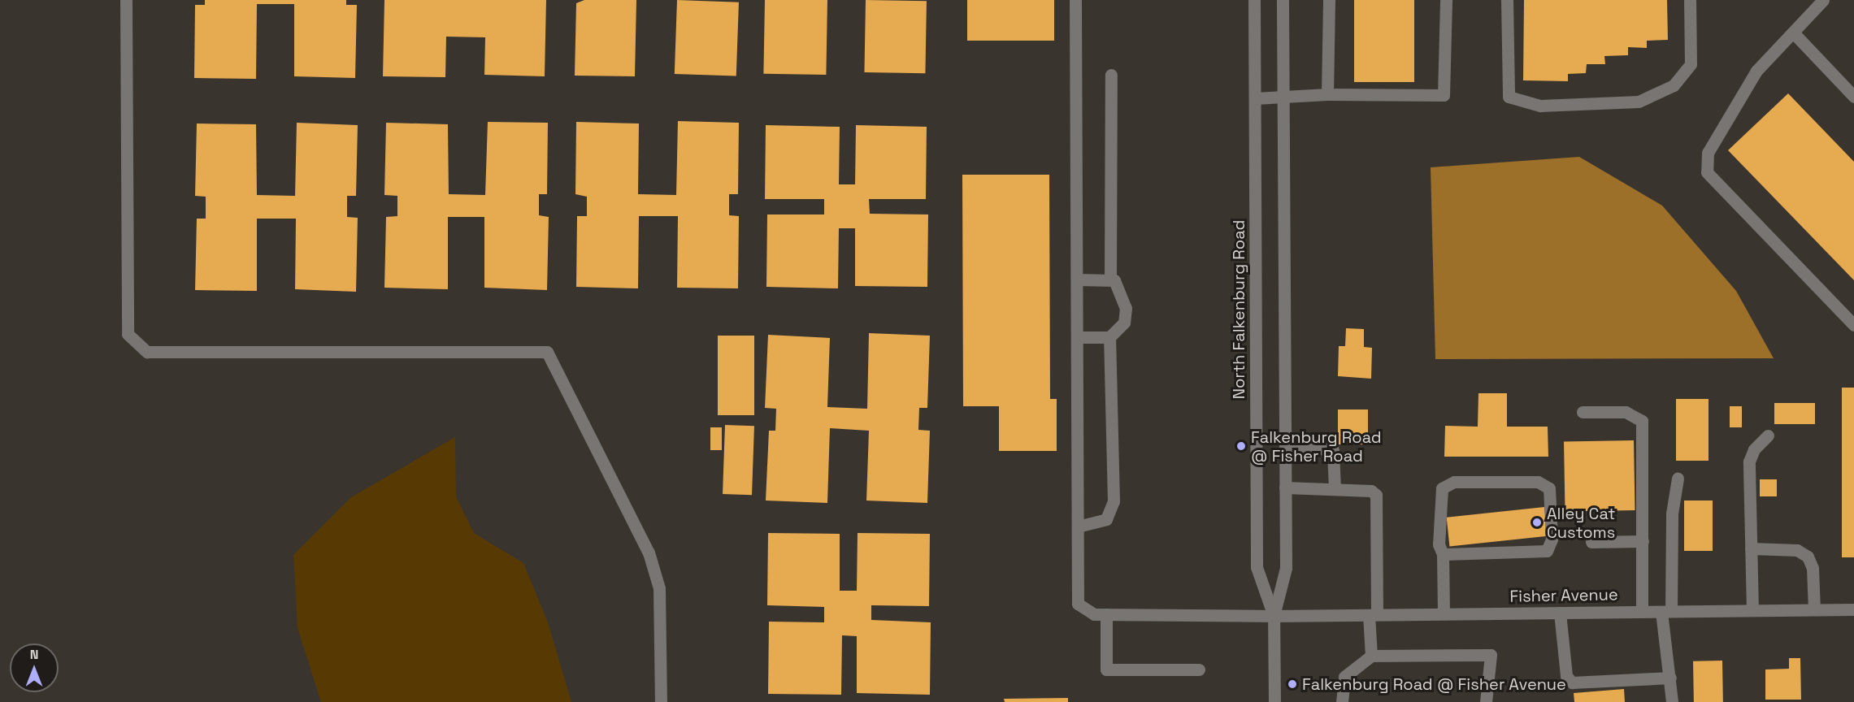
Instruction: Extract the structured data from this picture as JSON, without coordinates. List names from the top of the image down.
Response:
{
  "streets": {
    "street": ["North Falkenburg Road", "Fisher Avenue"]
  },
  "crossings": [
    ["North Falkenburg Road", "Fisher Avenue"]
  ],
  "places": ["Falkenburg Road @ Fisher Road", "Alley Cat Customs", "Falkenburg Road @ Fisher Avenue"],
  "north": "top"
}
